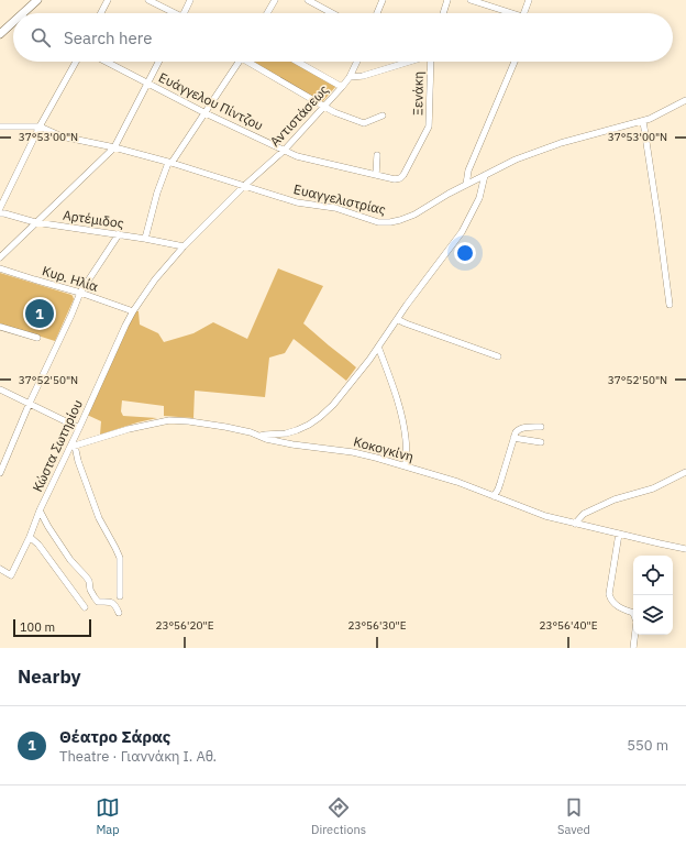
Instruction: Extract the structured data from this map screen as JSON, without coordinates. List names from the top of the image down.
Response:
{
  "streets": {
    "street": [
      "Ξενάκη",
      "Ευάγγελου Πίντζου",
      "Αντιστάσεως",
      "Ευαγγελιστρίας",
      "Αρτέμιδος",
      "Κυρ. Ηλία",
      "Κώστα Σωτηρίου",
      "Κοκογκίνη"
    ]
  },
  "crossings": [
    ["Ξενάκη", "Ευάγγελου Πίντζου"],
    ["Ευάγγελου Πίντζου", "Αντιστάσεως"],
    ["Αντιστάσεως", "Ευαγγελιστρίας"],
    ["Αντιστάσεως", "Κώστα Σωτηρίου"],
    ["Ευαγγελιστρίας", "Κώστα Σωτηρίου"],
    ["Αρτέμιδος", "Κώστα Σωτηρίου"],
    ["Κυρ. Ηλία", "Κώστα Σωτηρίου"],
    ["Κώστα Σωτηρίου", "Κοκογκίνη"]
  ],
  "scale_bar": "100 m",
  "page": {
    "search": "Search here",
    "pins": "1",
    "scale": "100 m",
    "heading": "Nearby",
    "list": [
      {
        "mark": "1",
        "name": "Θέατρο Σάρας",
        "note": "Theatre · Γιαννάκη Ι. Αθ.",
        "value": "550 m"
      }
    ],
    "nav": ["Map", "Directions", "Saved"]
  },
  "coordinates": [
    "37°53'00\"N",
    "37°52'50\"N",
    "23°56'20\"E",
    "23°56'30\"E",
    "23°56'40\"E"
  ]
}
